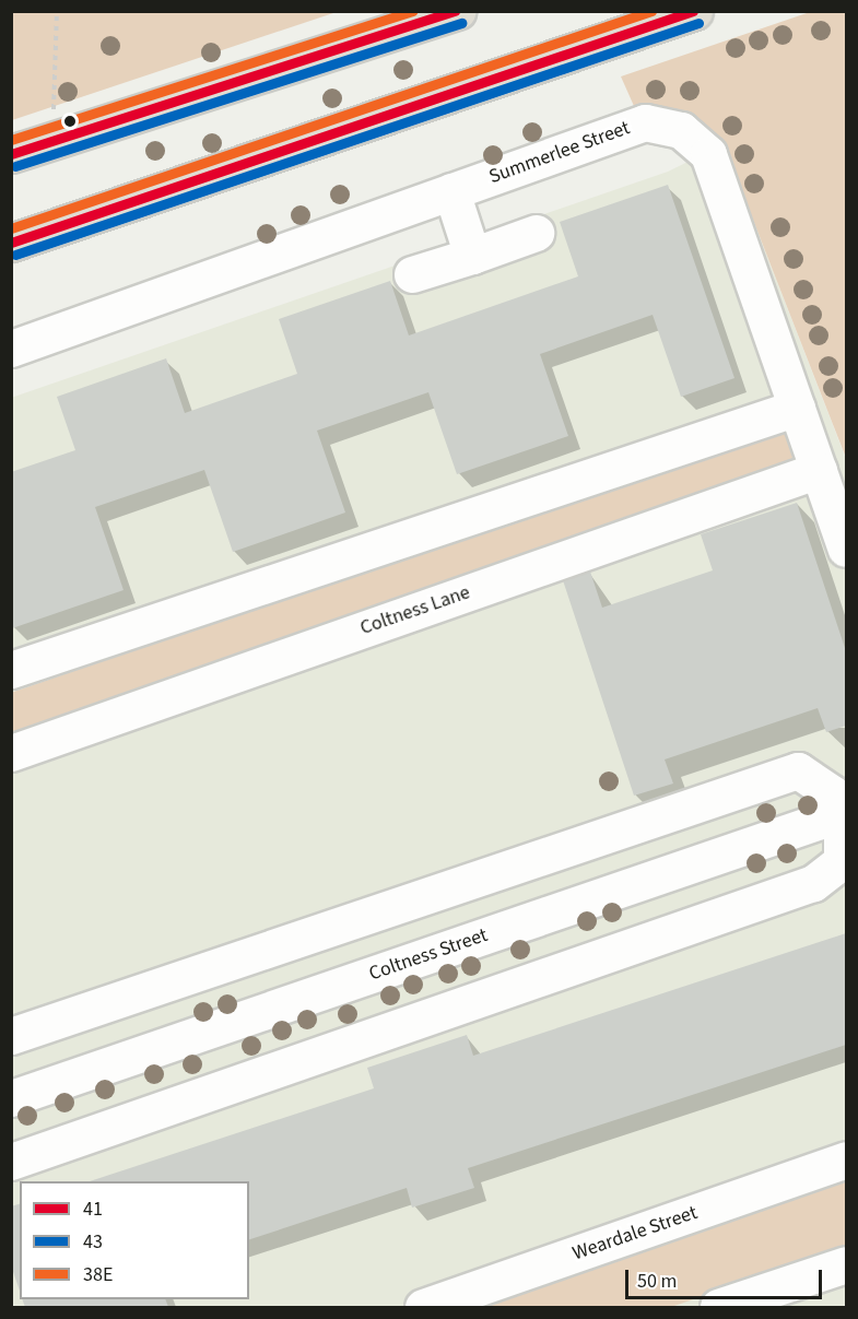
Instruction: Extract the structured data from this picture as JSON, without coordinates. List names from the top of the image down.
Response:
{
  "streets": {
    "street": [
      "Summerlee Street",
      "Coltness Lane",
      "Coltness Street",
      "Weardale Street"
    ]
  },
  "crossings": [
    ["Summerlee Street", "Coltness Lane"]
  ],
  "lines": ["transit line 41", "transit line 38E", "transit line 43"],
  "legend": ["41", "43", "38E"],
  "scale_bar": "50 m"
}
